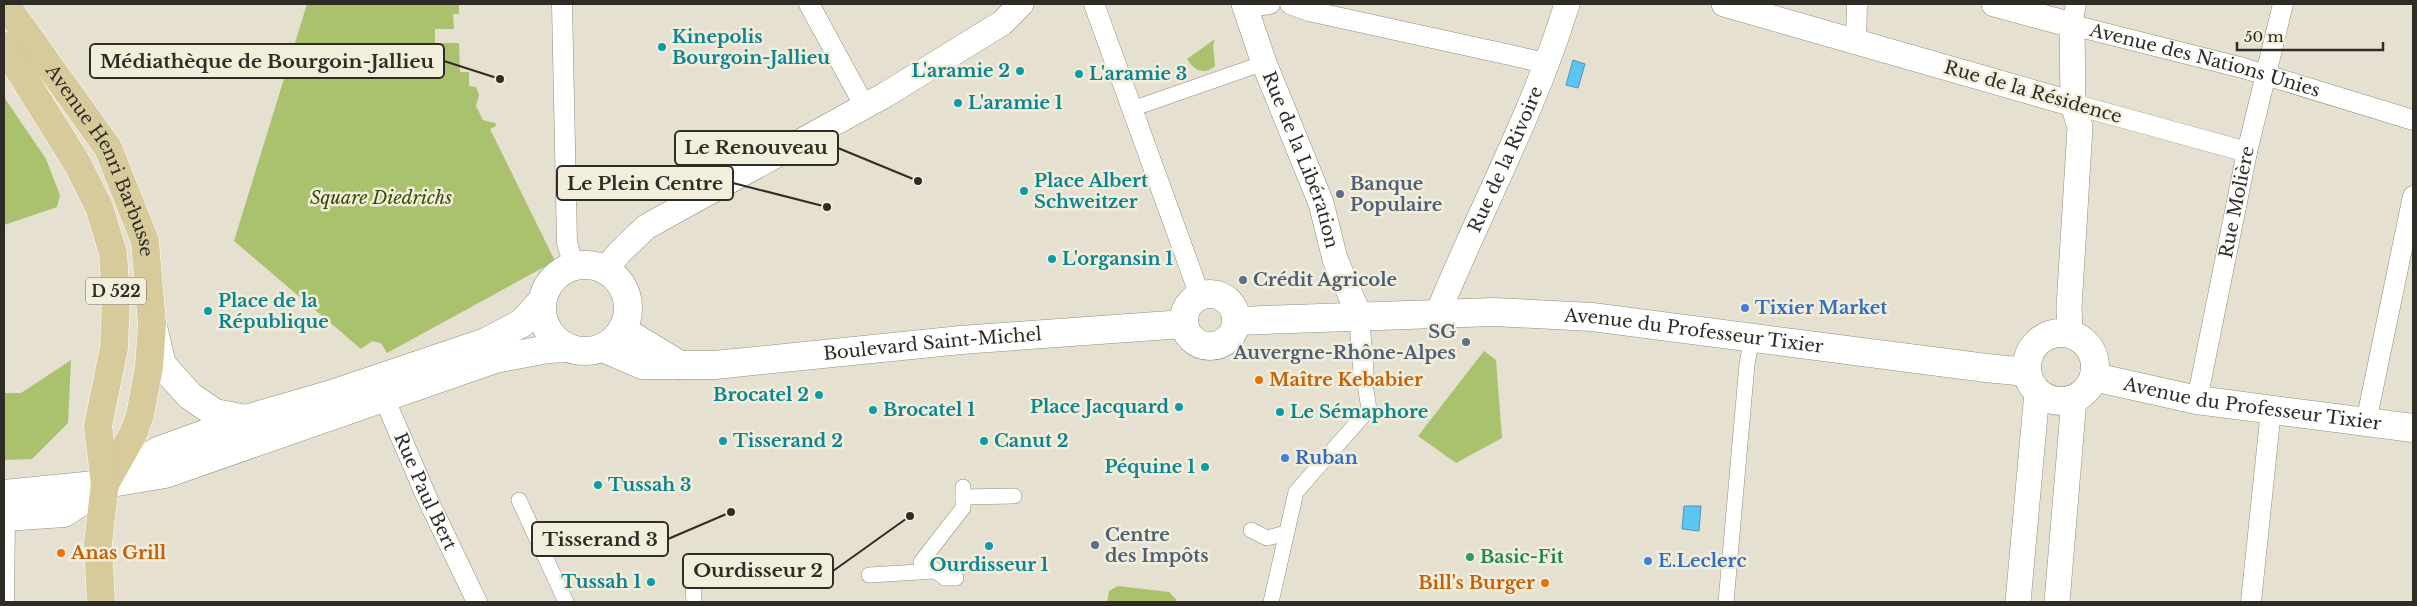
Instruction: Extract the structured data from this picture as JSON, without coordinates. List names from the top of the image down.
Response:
{
  "streets": {
    "main road": [
      "Avenue Henri Barbusse",
      "D 522",
      "Avenue du Professeur Tixier",
      "Boulevard Saint-Michel"
    ],
    "street": [
      "Avenue des Nations Unies",
      "Rue de la Résidence",
      "Rue de la Libération",
      "Rue de la Rivoire",
      "Rue Molière",
      "Rue Paul Bert"
    ]
  },
  "crossings": [
    ["Avenue des Nations Unies", "Rue Molière"],
    ["Rue de la Résidence", "Rue Molière"],
    ["Rue de la Libération", "Avenue du Professeur Tixier"],
    ["Rue de la Rivoire", "Avenue du Professeur Tixier"],
    ["Avenue Henri Barbusse", "D 522"],
    ["Rue Molière", "Avenue du Professeur Tixier"],
    ["Avenue du Professeur Tixier", "Boulevard Saint-Michel"]
  ],
  "parks": ["Square Diedrichs"],
  "places": [
    "Kinepolis Bourgoin-Jallieu",
    "L'aramie 2",
    "L'aramie 3",
    "Médiathèque de Bourgoin-Jallieu",
    "L'aramie 1",
    "Le Renouveau",
    "Place Albert Schweitzer",
    "Banque Populaire",
    "Le Plein Centre",
    "L'organsin 1",
    "Crédit Agricole",
    "Tixier Market",
    "Place de la République",
    "SG Auvergne-Rhône-Alpes",
    "Maître Kebabier",
    "Brocatel 2",
    "Place Jacquard",
    "Brocatel 1",
    "Le Sémaphore",
    "Tisserand 2",
    "Canut 2",
    "Ruban",
    "Péquine 1",
    "Tussah 3",
    "Tisserand 3",
    "Ourdisseur 2",
    "Centre des Impôts",
    "Ourdisseur 1",
    "Anas Grill",
    "Basic-Fit",
    "E.Leclerc",
    "Tussah 1",
    "Bill's Burger"
  ],
  "scale_bar": "50 m"
}
